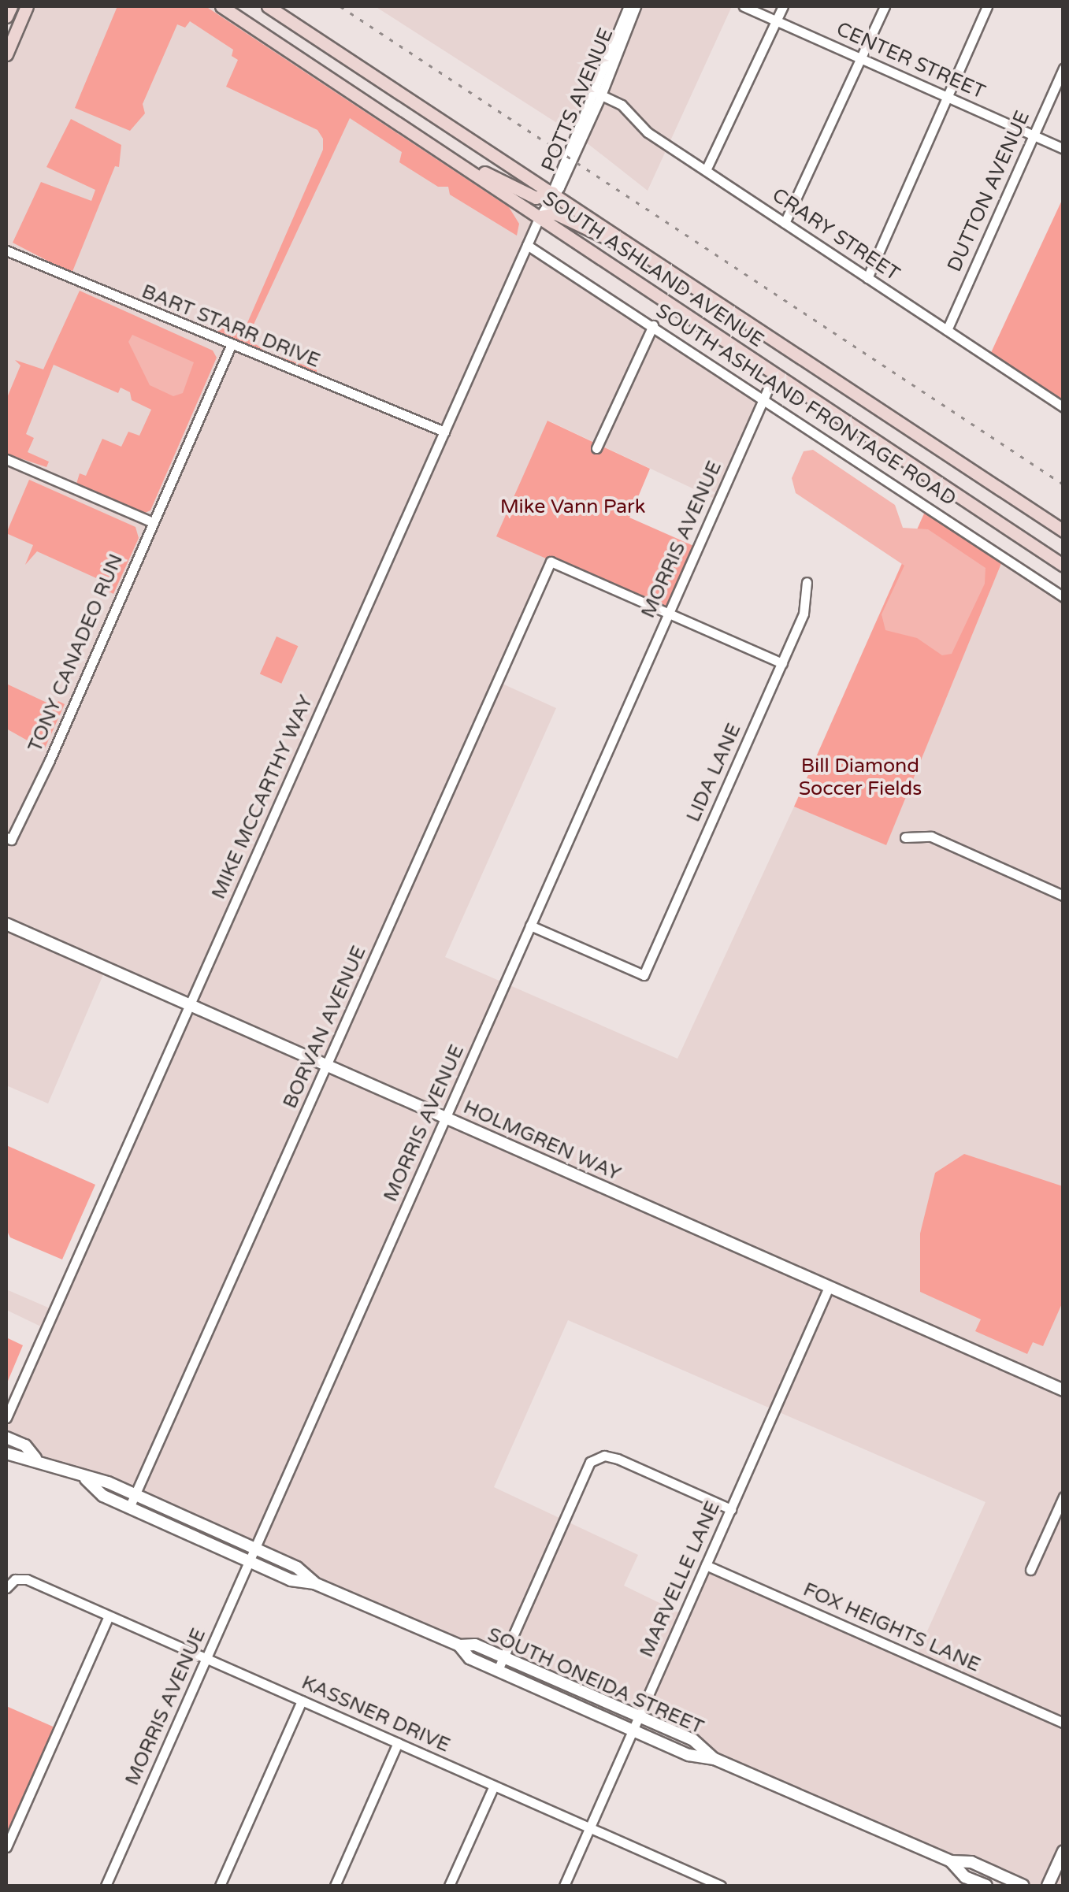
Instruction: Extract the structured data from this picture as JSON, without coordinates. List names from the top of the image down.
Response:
{
  "streets": {
    "main road": ["SOUTH ASHLAND AVENUE"],
    "street": [
      "CENTER STREET",
      "POTTS AVENUE",
      "DUTTON AVENUE",
      "CRARY STREET",
      "BART STARR DRIVE",
      "SOUTH ASHLAND FRONTAGE ROAD",
      "MORRIS AVENUE",
      "TONY CANADEO RUN",
      "LIDA LANE",
      "MIKE MCCARTHY WAY",
      "BORVAN AVENUE",
      "HOLMGREN WAY",
      "MARVELLE LANE",
      "FOX HEIGHTS LANE",
      "SOUTH ONEIDA STREET",
      "KASSNER DRIVE"
    ]
  },
  "crossings": [
    ["CENTER STREET", "DUTTON AVENUE"],
    ["POTTS AVENUE", "CRARY STREET"],
    ["POTTS AVENUE", "SOUTH ASHLAND AVENUE"],
    ["POTTS AVENUE", "MIKE MCCARTHY WAY"],
    ["DUTTON AVENUE", "CRARY STREET"],
    ["SOUTH ASHLAND AVENUE", "MORRIS AVENUE"],
    ["SOUTH ASHLAND AVENUE", "MIKE MCCARTHY WAY"],
    ["BART STARR DRIVE", "TONY CANADEO RUN"],
    ["BART STARR DRIVE", "MIKE MCCARTHY WAY"],
    ["SOUTH ASHLAND FRONTAGE ROAD", "MORRIS AVENUE"],
    ["SOUTH ASHLAND FRONTAGE ROAD", "MIKE MCCARTHY WAY"],
    ["MORRIS AVENUE", "LIDA LANE"],
    ["MORRIS AVENUE", "BORVAN AVENUE"],
    ["MORRIS AVENUE", "HOLMGREN WAY"],
    ["MORRIS AVENUE", "SOUTH ONEIDA STREET"],
    ["MORRIS AVENUE", "KASSNER DRIVE"],
    ["MIKE MCCARTHY WAY", "HOLMGREN WAY"],
    ["BORVAN AVENUE", "HOLMGREN WAY"],
    ["BORVAN AVENUE", "SOUTH ONEIDA STREET"],
    ["HOLMGREN WAY", "MARVELLE LANE"],
    ["MARVELLE LANE", "FOX HEIGHTS LANE"],
    ["MARVELLE LANE", "SOUTH ONEIDA STREET"],
    ["MARVELLE LANE", "KASSNER DRIVE"]
  ],
  "parks": ["Mike Vann Park", "Bill Diamond Soccer Fields"]
}
